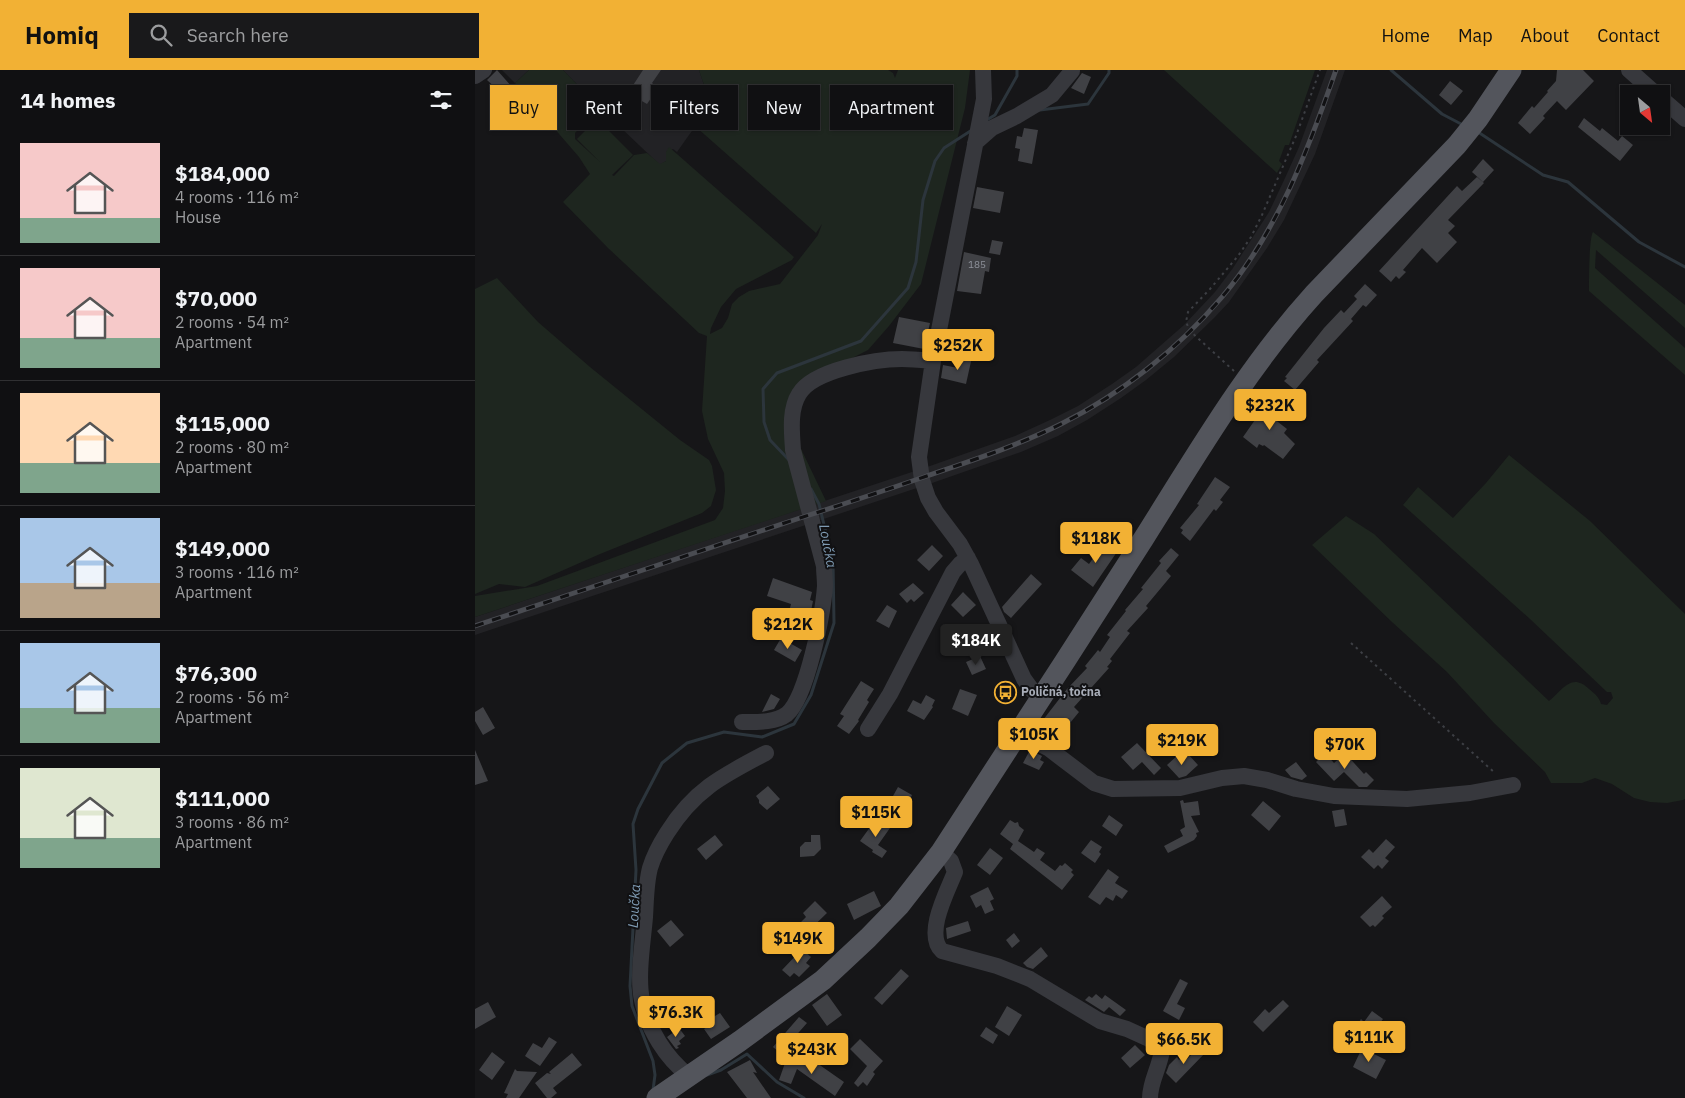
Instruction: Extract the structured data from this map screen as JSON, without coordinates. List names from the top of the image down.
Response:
{
  "water": ["Loučka"],
  "places": {
    "bus stop": ["Poličná, točna"]
  },
  "house_numbers": ["185"],
  "north": "bottom right",
  "page": {
    "header": "Homiq",
    "search": "Search here",
    "nav": [
      "Home",
      "Map",
      "About",
      "Contact"
    ],
    "heading": "14 homes",
    "chip": [
      "Buy",
      "Rent",
      "Filters",
      "New",
      "Apartment"
    ],
    "list": [
      {
        "name": "$184,000",
        "note": "4 rooms · 116 m² · House"
      },
      {
        "name": "$70,000",
        "note": "2 rooms · 54 m² · Apartment"
      },
      {
        "name": "$115,000",
        "note": "2 rooms · 80 m² · Apartment"
      },
      {
        "name": "$149,000",
        "note": "3 rooms · 116 m² · Apartment"
      },
      {
        "name": "$76,300",
        "note": "2 rooms · 56 m² · Apartment"
      },
      {
        "name": "$111,000",
        "note": "3 rooms · 86 m² · Apartment"
      }
    ],
    "price": [
      "$252K",
      "$232K",
      "$118K",
      "$212K",
      "$184K",
      "$105K",
      "$219K",
      "$70K",
      "$115K",
      "$149K",
      "$76.3K",
      "$111K",
      "$66.5K",
      "$243K"
    ]
  }
}
